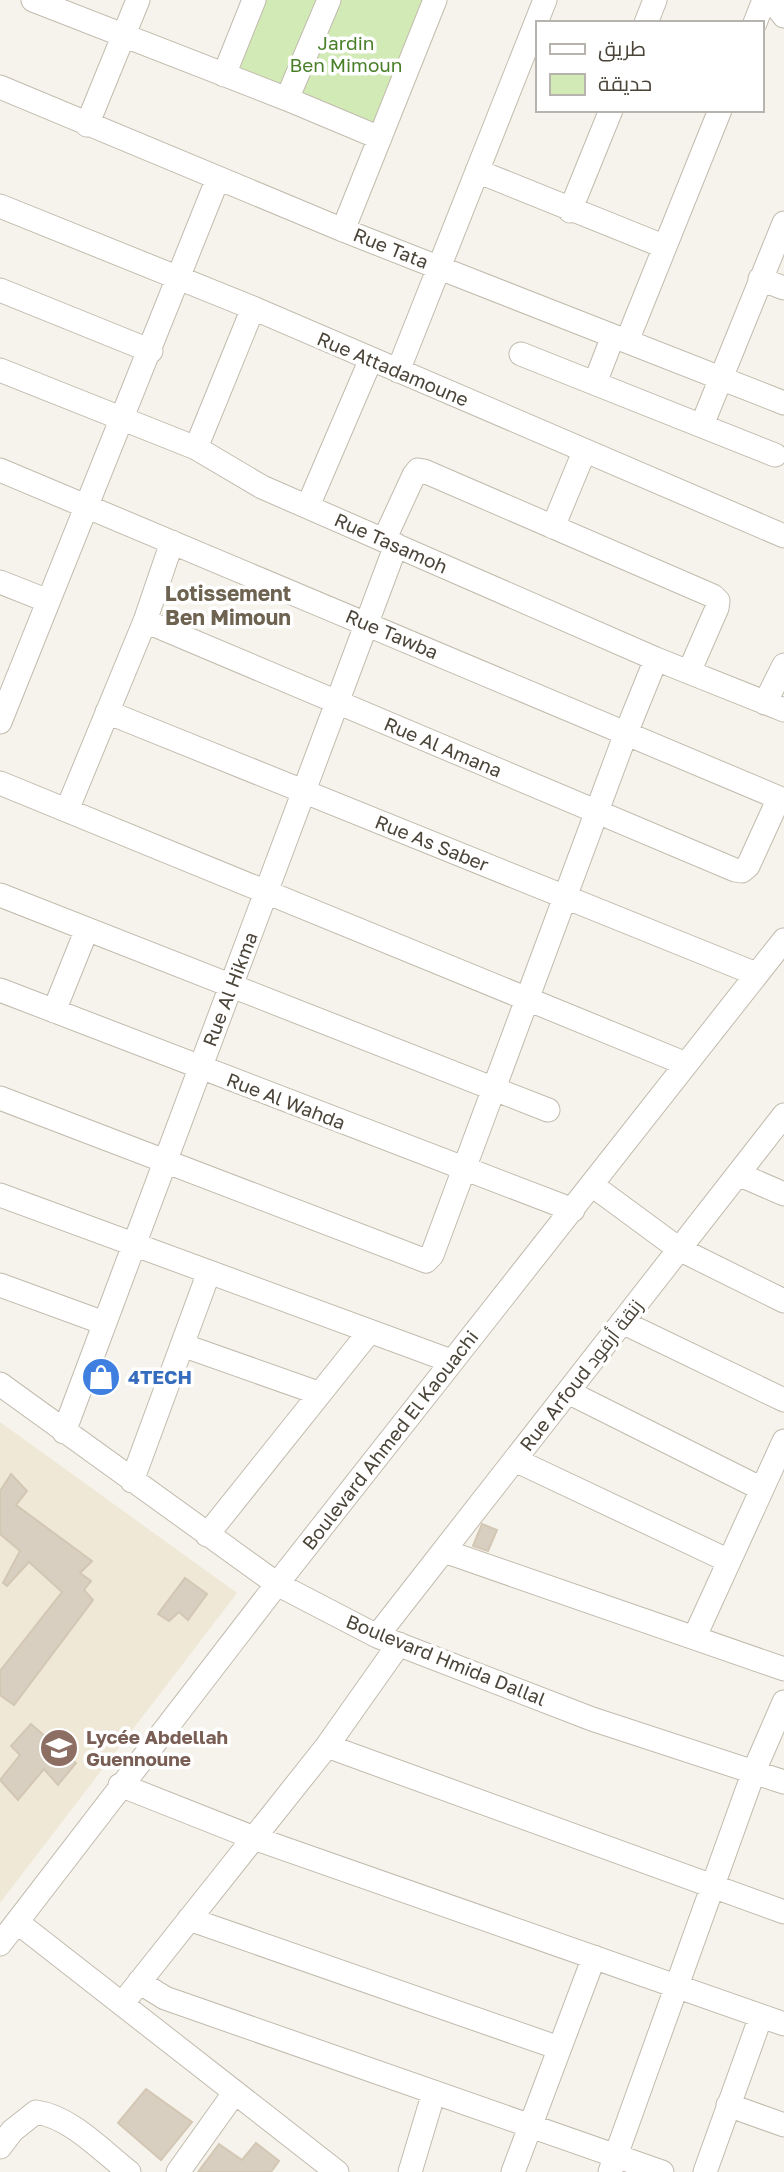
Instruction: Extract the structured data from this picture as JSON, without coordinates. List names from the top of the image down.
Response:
{
  "streets": {
    "street": [
      "Rue Tata",
      "Rue Attadamoune",
      "Rue Tasamoh",
      "Rue Tawba",
      "Rue Al Amana",
      "Rue As Saber",
      "Rue Al Hikma",
      "Rue Al Wahda",
      "Rue Arfoud زنقة أرفود",
      "Boulevard Ahmed El Kaouachi",
      "Boulevard Hmida Dallal"
    ]
  },
  "crossings": [
    ["Rue Tasamoh", "Rue Al Hikma"],
    ["Rue Tawba", "Rue Al Amana"],
    ["Rue Tawba", "Rue Al Hikma"],
    ["Rue Al Amana", "Rue Al Hikma"],
    ["Rue As Saber", "Rue Al Hikma"],
    ["Rue As Saber", "Boulevard Ahmed El Kaouachi"],
    ["Rue Al Hikma", "Rue Al Wahda"],
    ["Rue Al Hikma", "Boulevard Hmida Dallal"],
    ["Rue Al Wahda", "Boulevard Ahmed El Kaouachi"],
    ["Rue Arfoud زنقة أرفود", "Boulevard Hmida Dallal"],
    ["Boulevard Ahmed El Kaouachi", "Boulevard Hmida Dallal"]
  ],
  "districts": ["Lotissement Ben Mimoun"],
  "parks": ["Jardin Ben Mimoun"],
  "places": {
    "shop": ["4TECH"],
    "school or university": ["Lycée Abdellah Guennoune"]
  },
  "legend": ["طريق", "حديقة"]
}
